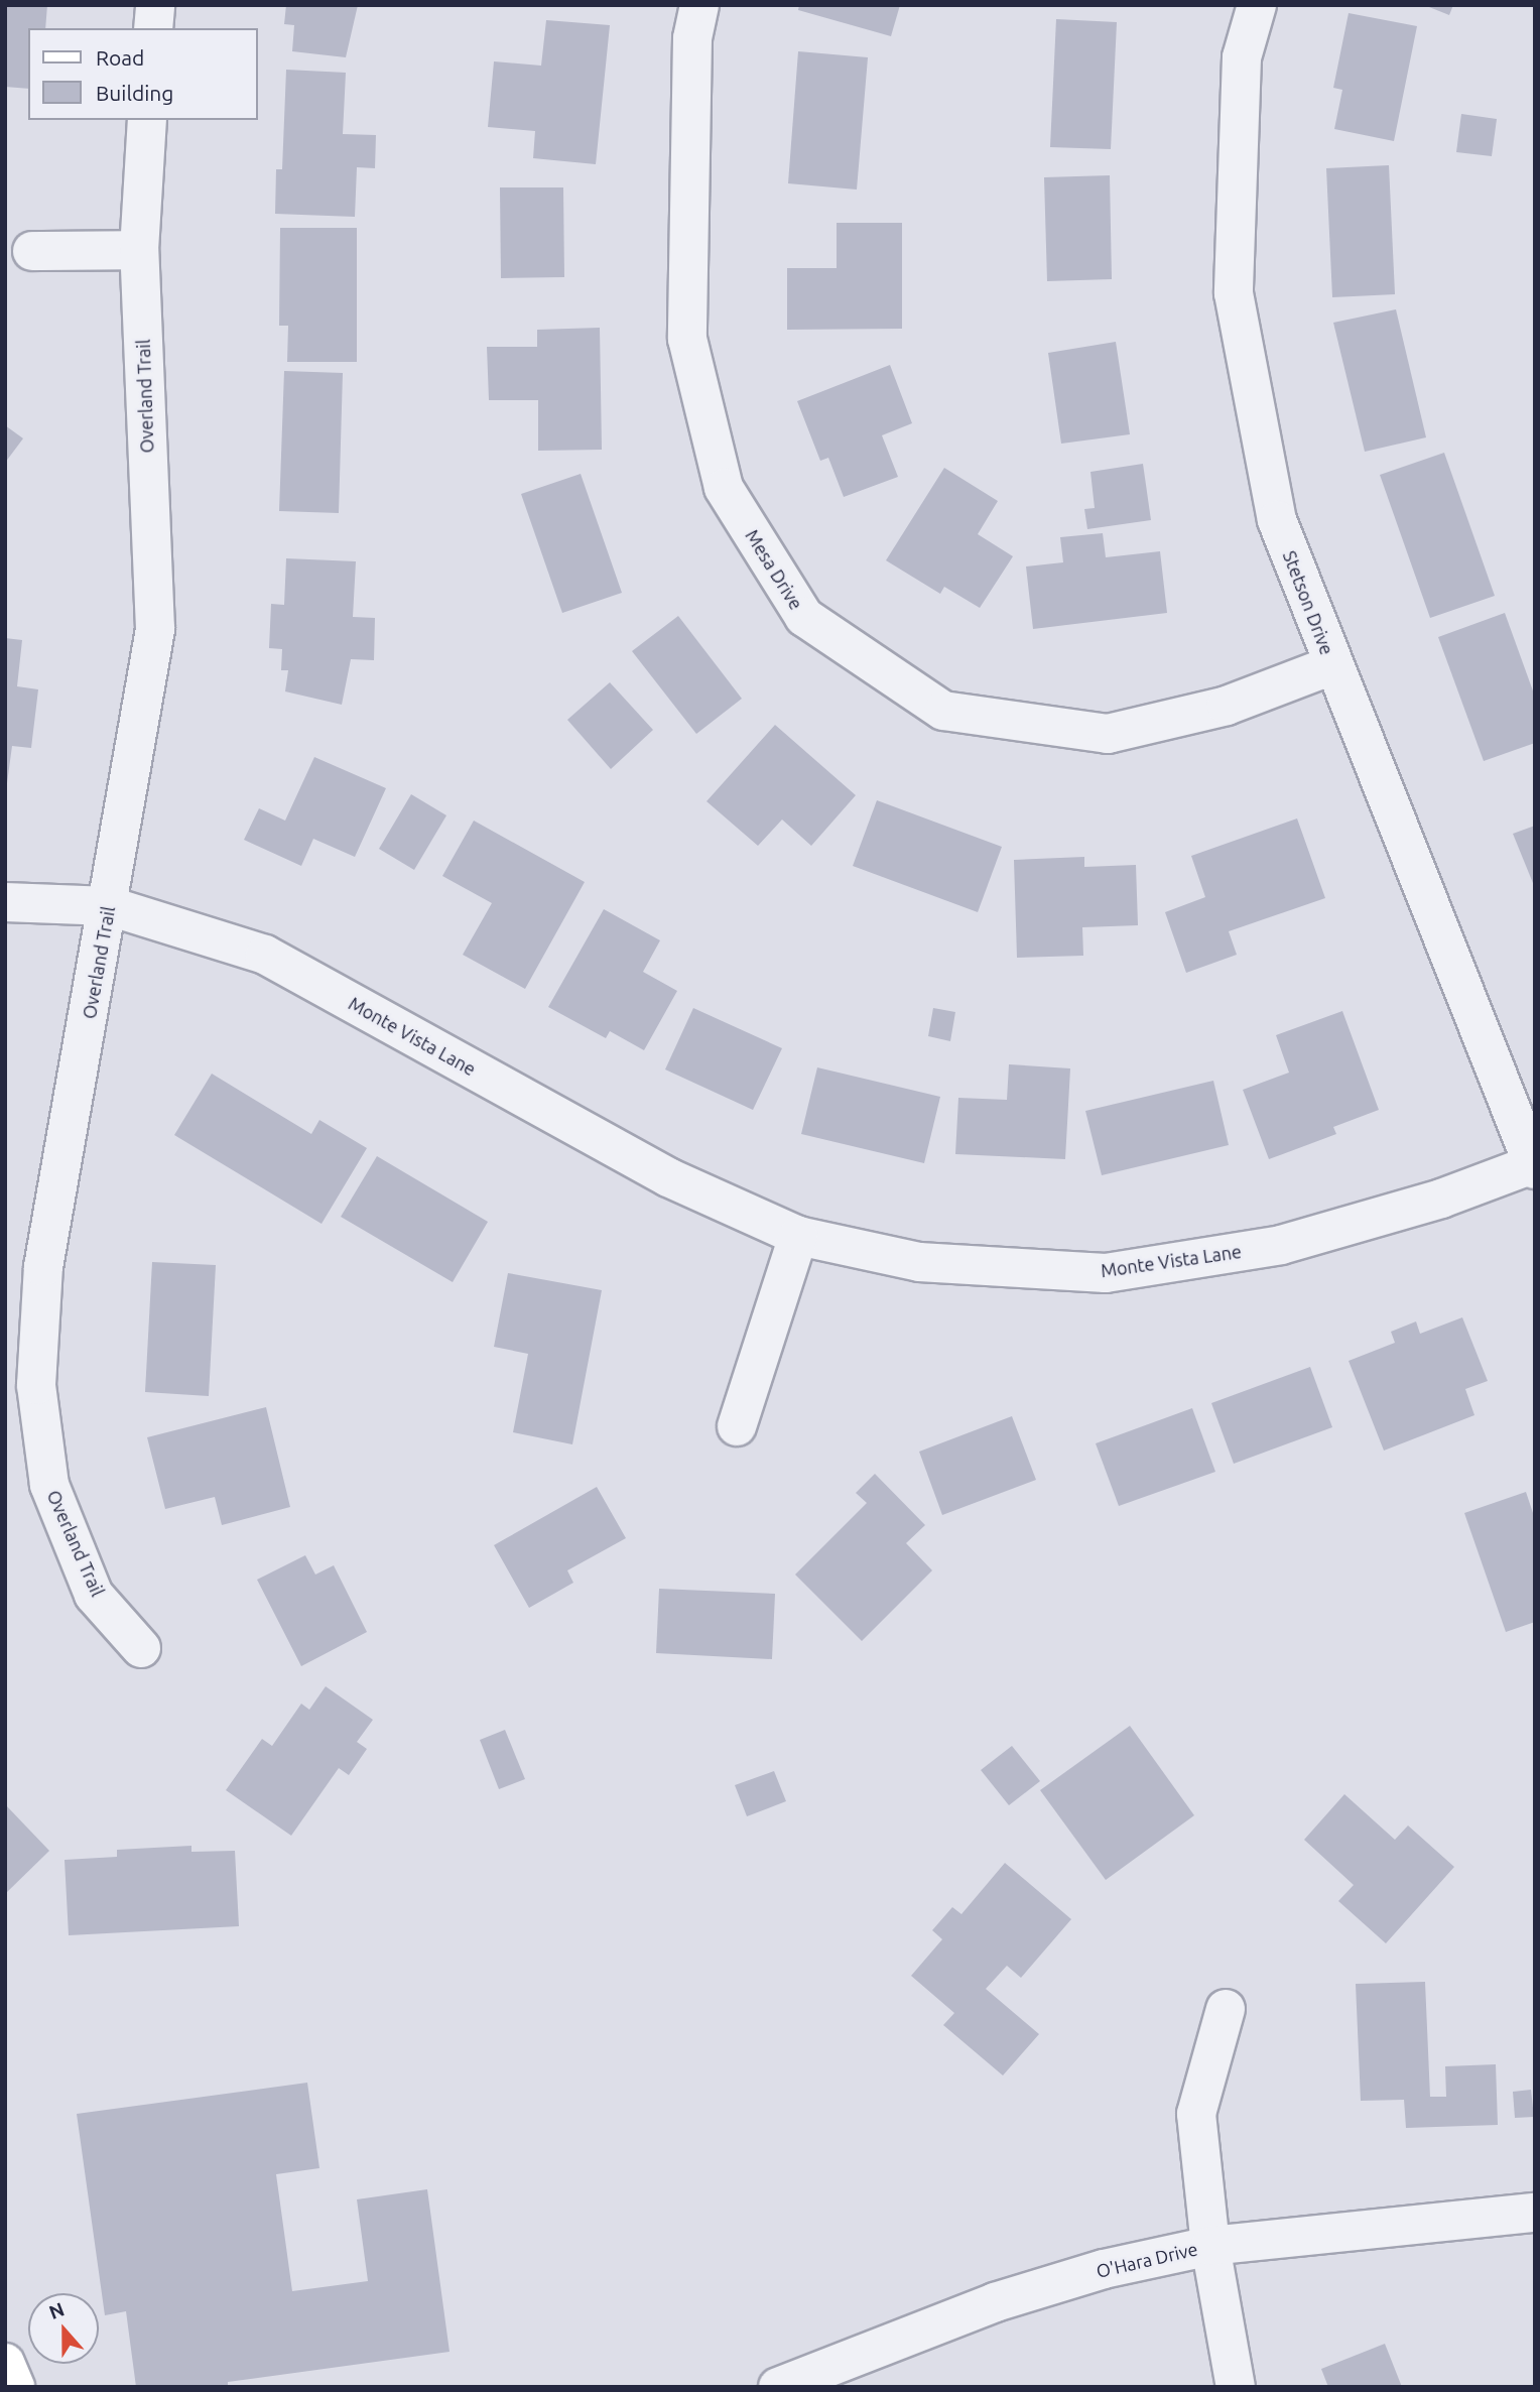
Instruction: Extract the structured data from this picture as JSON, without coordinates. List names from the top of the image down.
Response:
{
  "streets": {
    "street": [
      "Overland Trail",
      "Mesa Drive",
      "Stetson Drive",
      "Monte Vista Lane",
      "O'Hara Drive"
    ]
  },
  "crossings": [
    ["Overland Trail", "Monte Vista Lane"],
    ["Mesa Drive", "Stetson Drive"],
    ["Stetson Drive", "Monte Vista Lane"]
  ],
  "legend": ["Road", "Building"],
  "north": "top"
}
